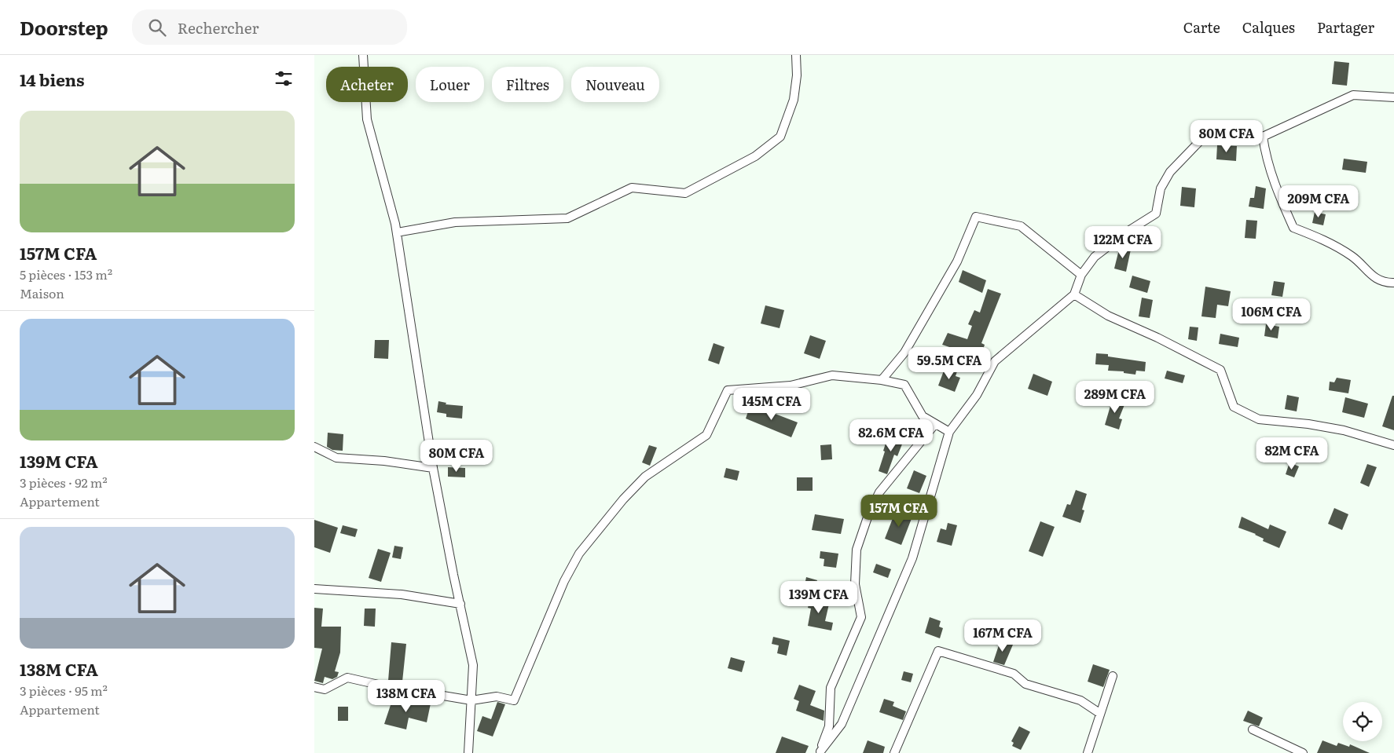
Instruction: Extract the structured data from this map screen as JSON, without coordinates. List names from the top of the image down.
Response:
{
  "page": {
    "header": "Doorstep",
    "search": "Rechercher",
    "nav": ["Carte", "Calques", "Partager"],
    "heading": "14 biens",
    "chip": [
      "Acheter",
      "Louer",
      "Filtres",
      "Nouveau"
    ],
    "list": [
      {
        "name": "157M CFA",
        "note": "5 pièces · 153 m² · Maison"
      },
      {
        "name": "139M CFA",
        "note": "3 pièces · 92 m² · Appartement"
      },
      {
        "name": "138M CFA",
        "note": "3 pièces · 95 m² · Appartement"
      }
    ],
    "price": [
      "80M CFA",
      "209M CFA",
      "122M CFA",
      "106M CFA",
      "59.5M CFA",
      "289M CFA",
      "145M CFA",
      "82.6M CFA",
      "82M CFA",
      "80M CFA",
      "157M CFA",
      "139M CFA",
      "167M CFA",
      "138M CFA"
    ]
  }
}
